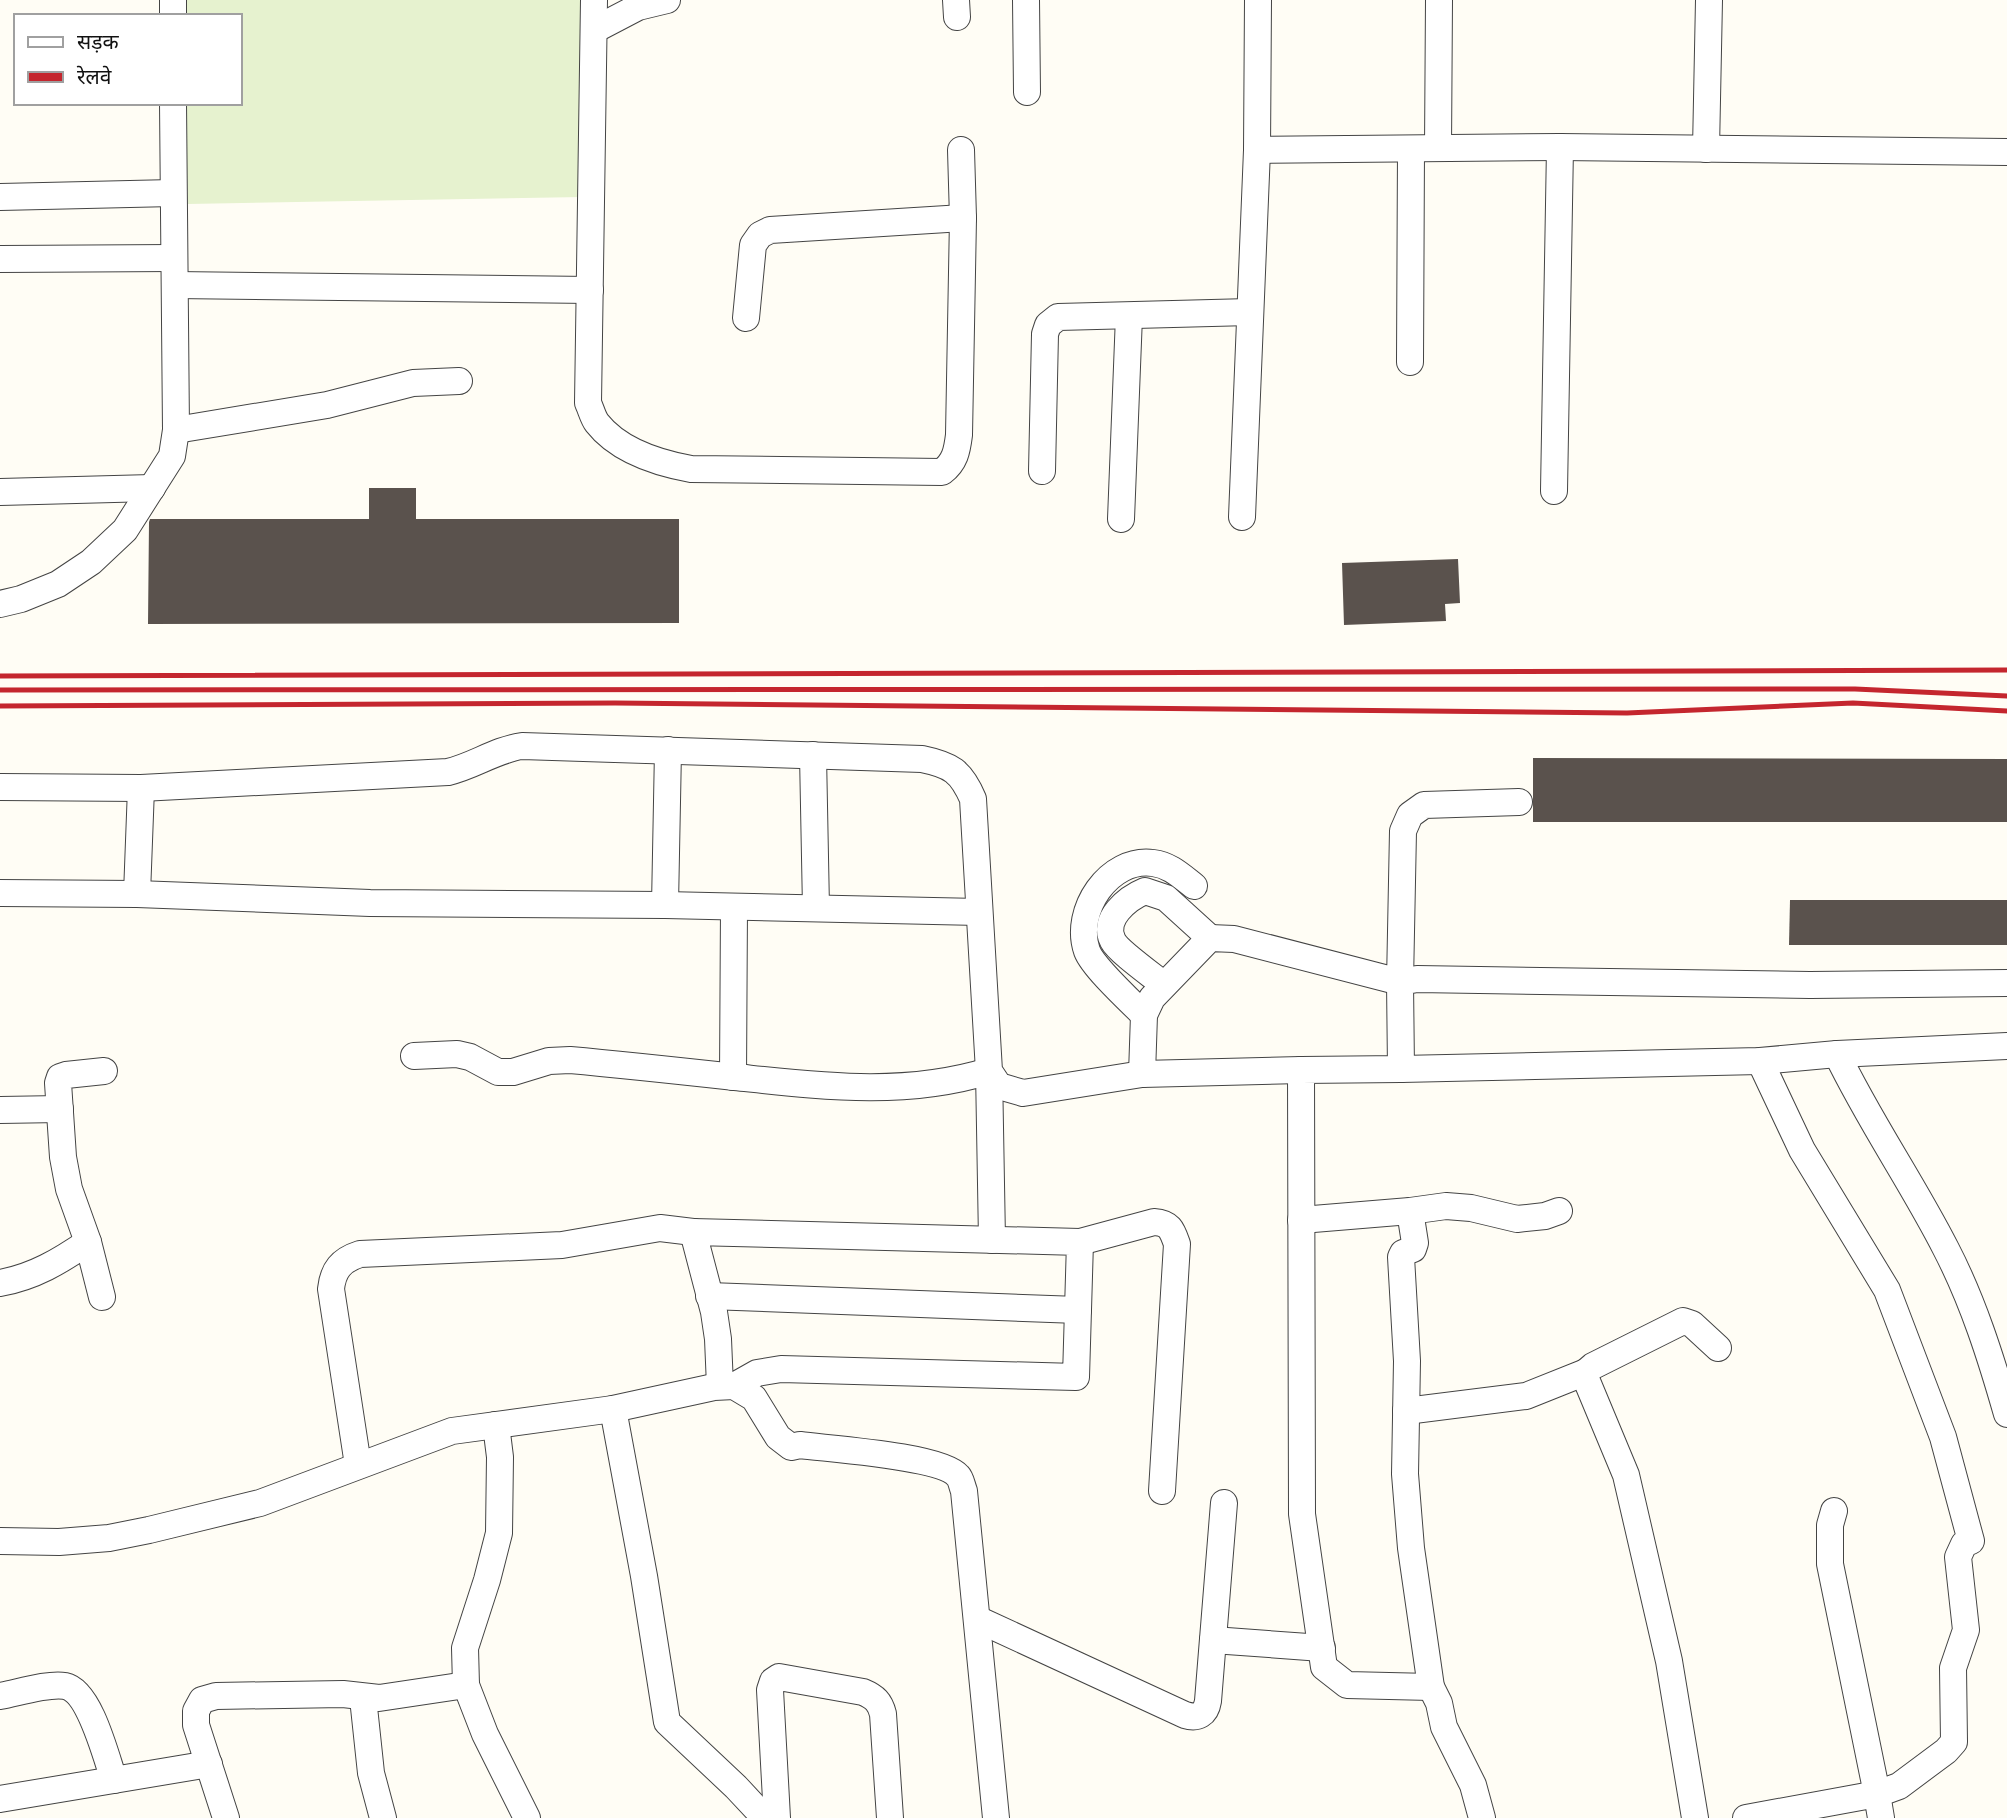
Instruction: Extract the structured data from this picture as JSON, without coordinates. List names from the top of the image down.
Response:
{
  "legend": ["सड़क", "रेलवे"]
}
